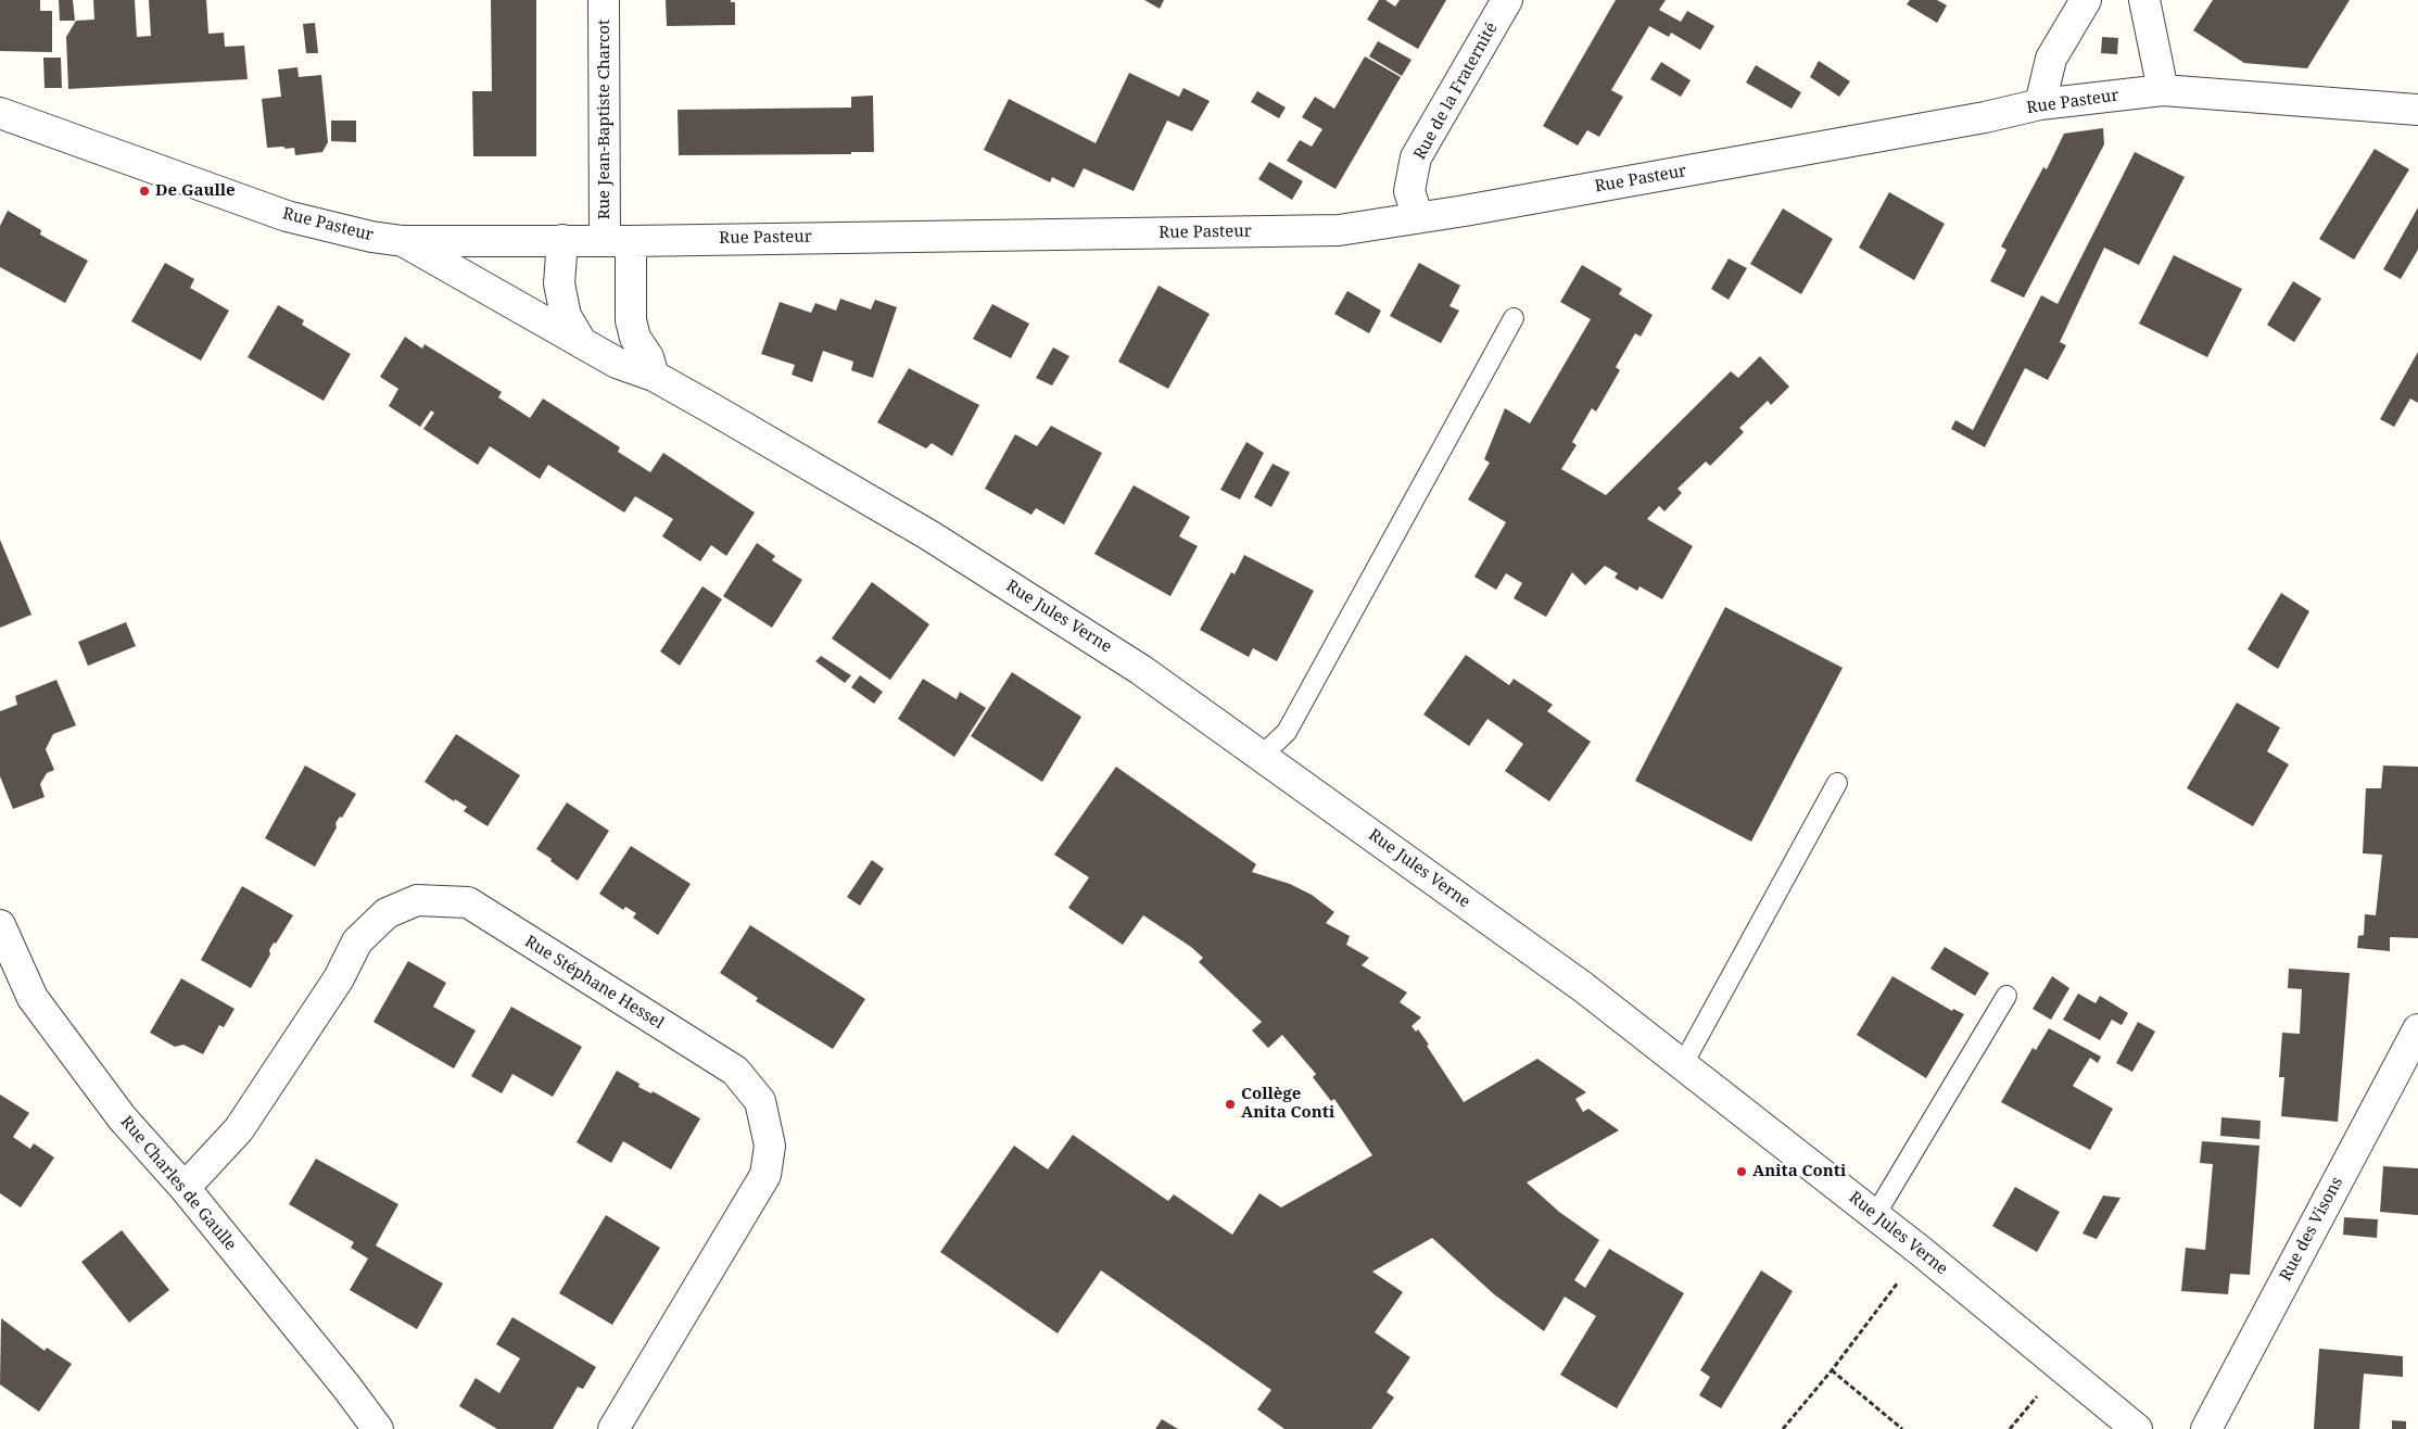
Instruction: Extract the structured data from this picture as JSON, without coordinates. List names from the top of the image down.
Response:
{
  "streets": {
    "street": [
      "Rue de la Fraternité",
      "Rue Pasteur",
      "Rue Jean-Baptiste Charcot",
      "Rue Jules Verne",
      "Rue Stéphane Hessel",
      "Rue Charles de Gaulle",
      "Rue des Visons"
    ]
  },
  "crossings": [
    ["Rue de la Fraternité", "Rue Pasteur"],
    ["Rue Pasteur", "Rue Jean-Baptiste Charcot"],
    ["Rue Pasteur", "Rue Jules Verne"],
    ["Rue Stéphane Hessel", "Rue Charles de Gaulle"]
  ],
  "places": ["De Gaulle", "Collège Anita Conti", "Anita Conti"]
}
